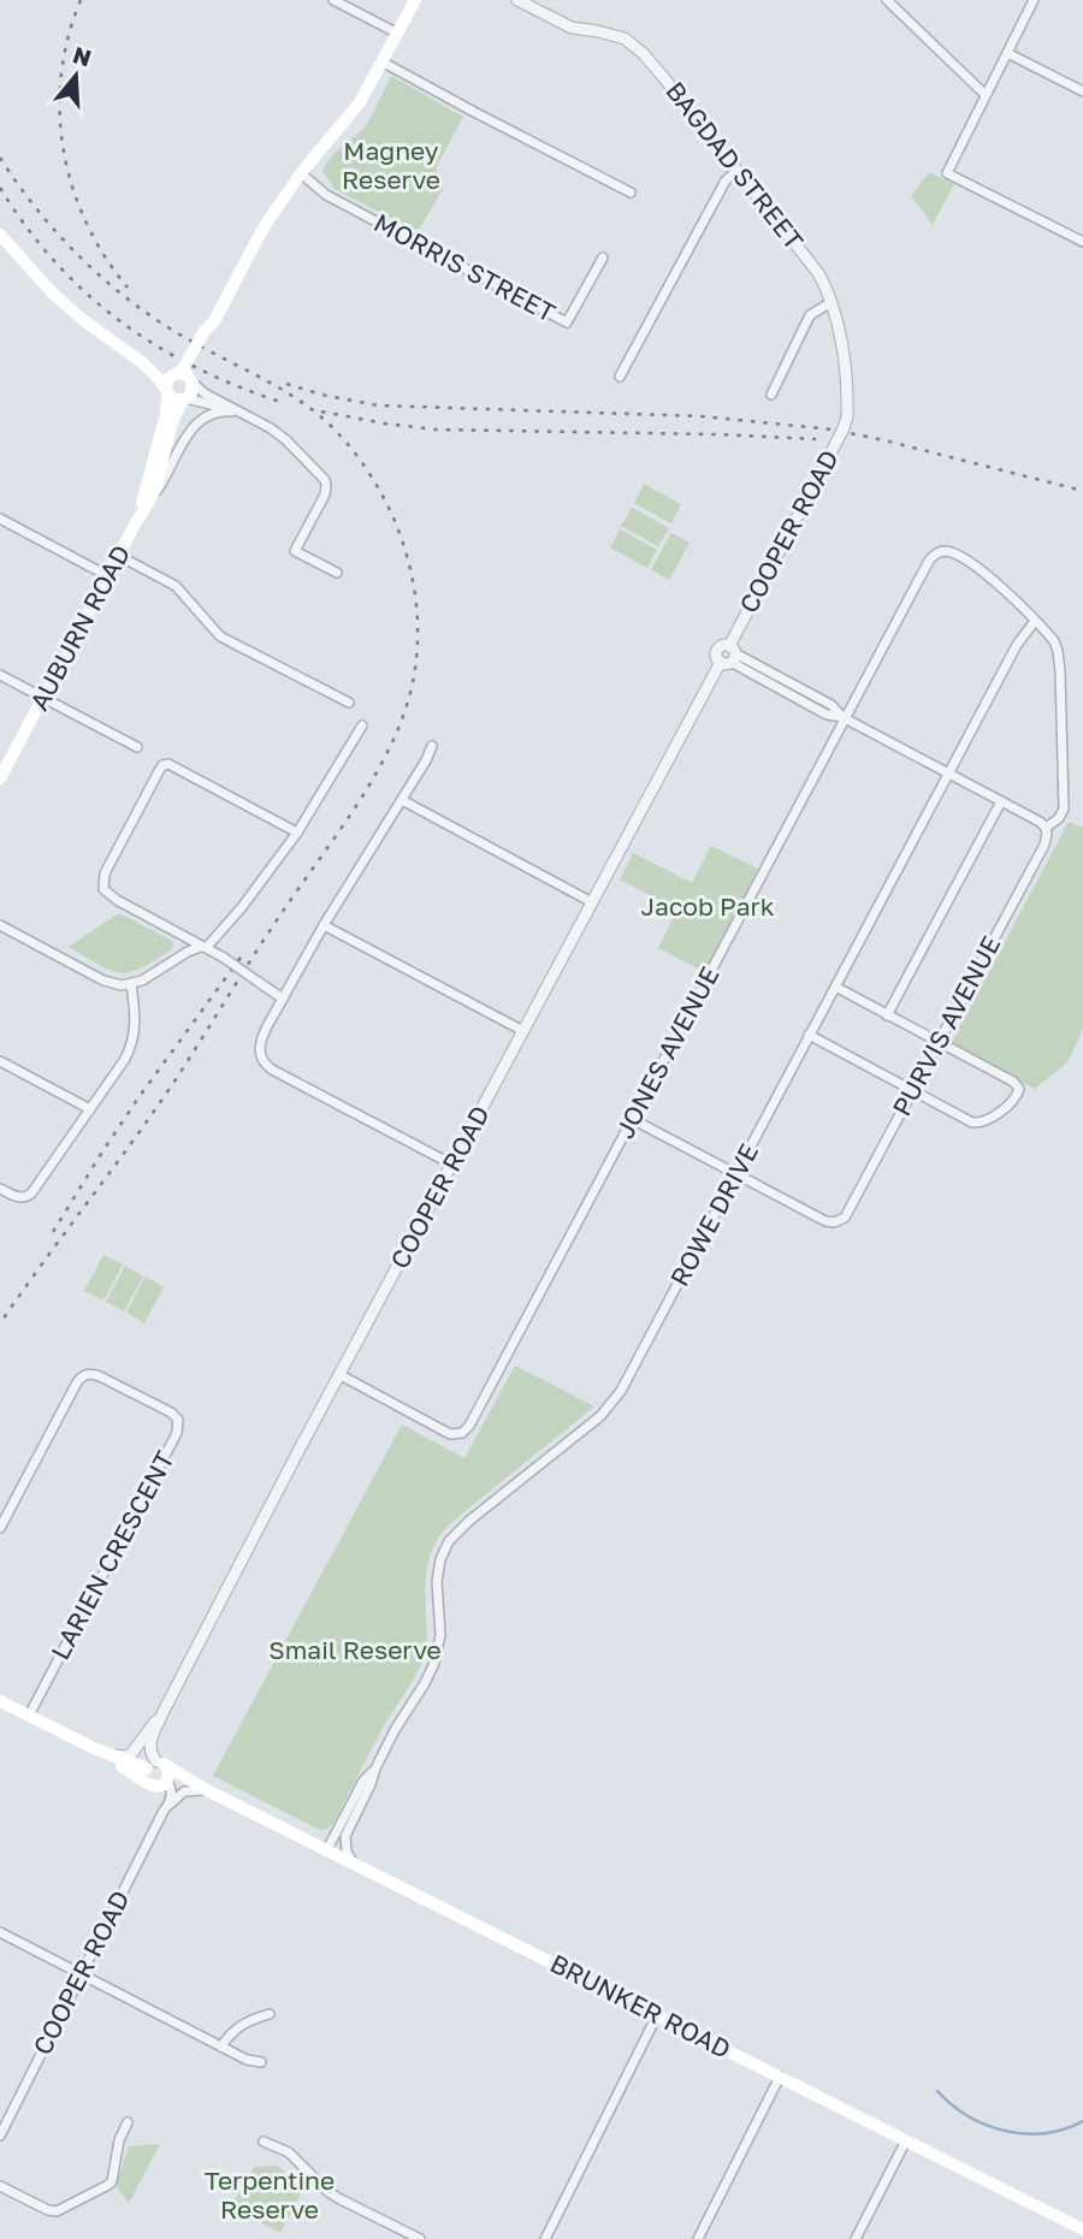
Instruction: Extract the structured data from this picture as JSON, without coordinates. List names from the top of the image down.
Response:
{
  "streets": {
    "main road": ["AUBURN ROAD", "BRUNKER ROAD"],
    "street": [
      "BAGDAD STREET",
      "MORRIS STREET",
      "COOPER ROAD",
      "PURVIS AVENUE",
      "JONES AVENUE",
      "ROWE DRIVE",
      "LARIEN CRESCENT"
    ]
  },
  "crossings": [
    ["BAGDAD STREET", "COOPER ROAD"],
    ["COOPER ROAD", "JONES AVENUE"],
    ["PURVIS AVENUE", "JONES AVENUE"],
    ["PURVIS AVENUE", "ROWE DRIVE"],
    ["ROWE DRIVE", "BRUNKER ROAD"],
    ["LARIEN CRESCENT", "BRUNKER ROAD"]
  ],
  "parks": [
    "Magney Reserve",
    "Jacob Park",
    "Smail Reserve",
    "Terpentine Reserve"
  ],
  "north": "top"
}
